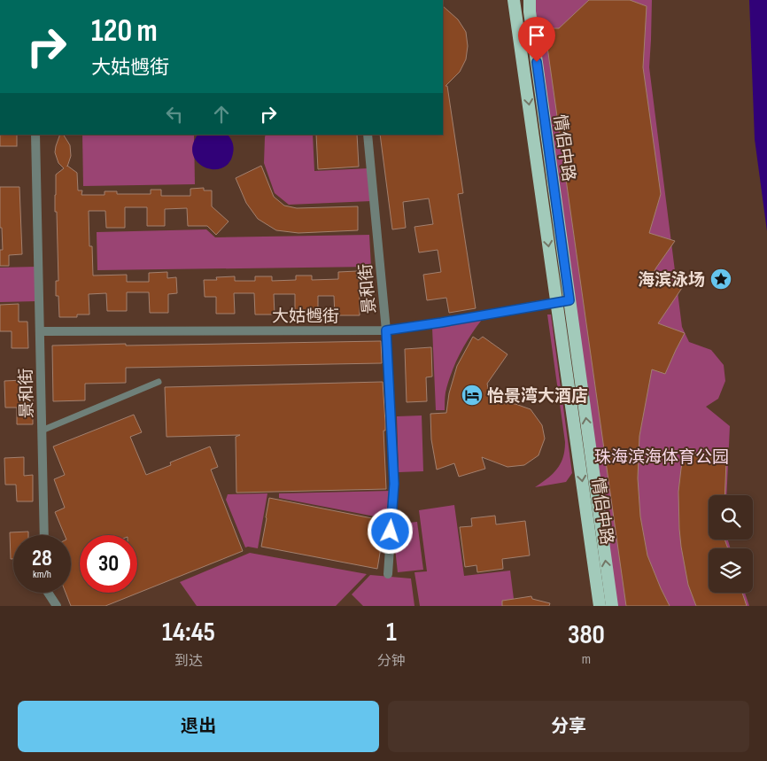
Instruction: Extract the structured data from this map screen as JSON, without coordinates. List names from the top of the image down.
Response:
{
  "streets": {
    "highway": ["情侣中路"],
    "street": ["景和街", "大姑乸街"]
  },
  "crossings": [
    ["情侣中路", "大姑乸街"],
    ["景和街", "大姑乸街"]
  ],
  "parks": ["珠海滨海体育公园"],
  "places": {
    "place": ["海滨泳场"],
    "hotel": ["怡景湾大酒店"]
  },
  "page": {
    "turn": ["120 m", "大姑乸街"],
    "speed": "28 km/h",
    "limit": "30",
    "eta": [
      "14:45",
      "到达",
      "1",
      "分钟",
      "380",
      "m"
    ],
    "buttons": ["退出", "分享"]
  }
}
